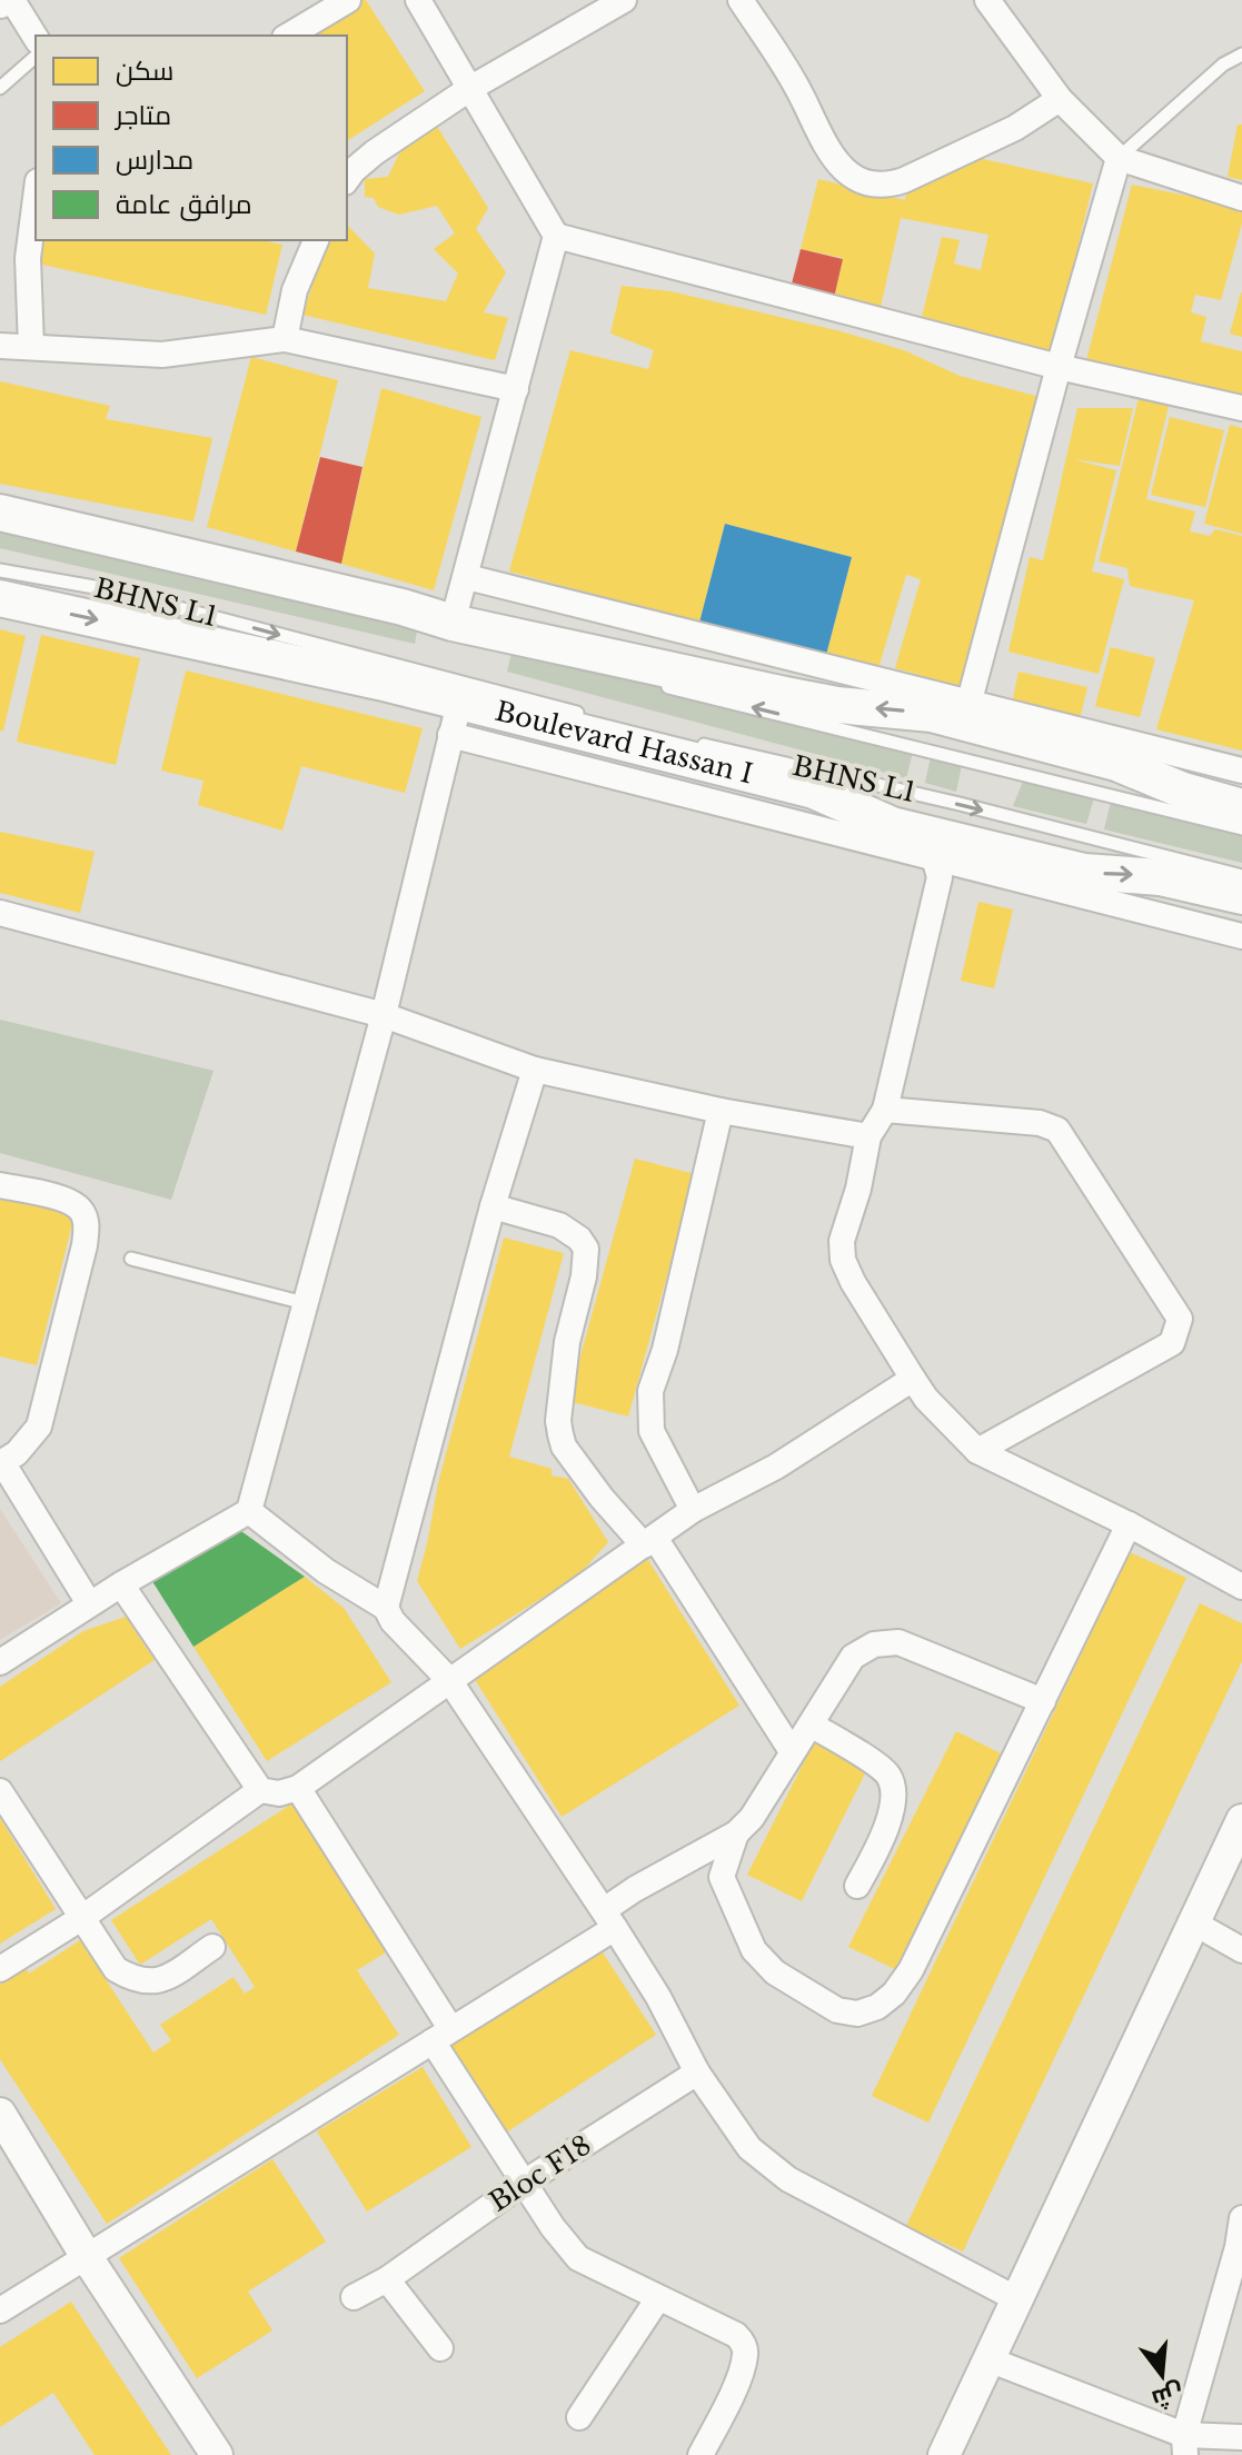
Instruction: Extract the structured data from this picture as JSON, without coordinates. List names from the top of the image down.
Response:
{
  "streets": {
    "main road": ["Boulevard Hassan I"],
    "street": ["Bloc F18"],
    "lane": ["BHNS L1"]
  },
  "legend": [
    "سكن",
    "متاجر",
    "مدارس",
    "مرافق عامة"
  ],
  "north": "bottom"
}
